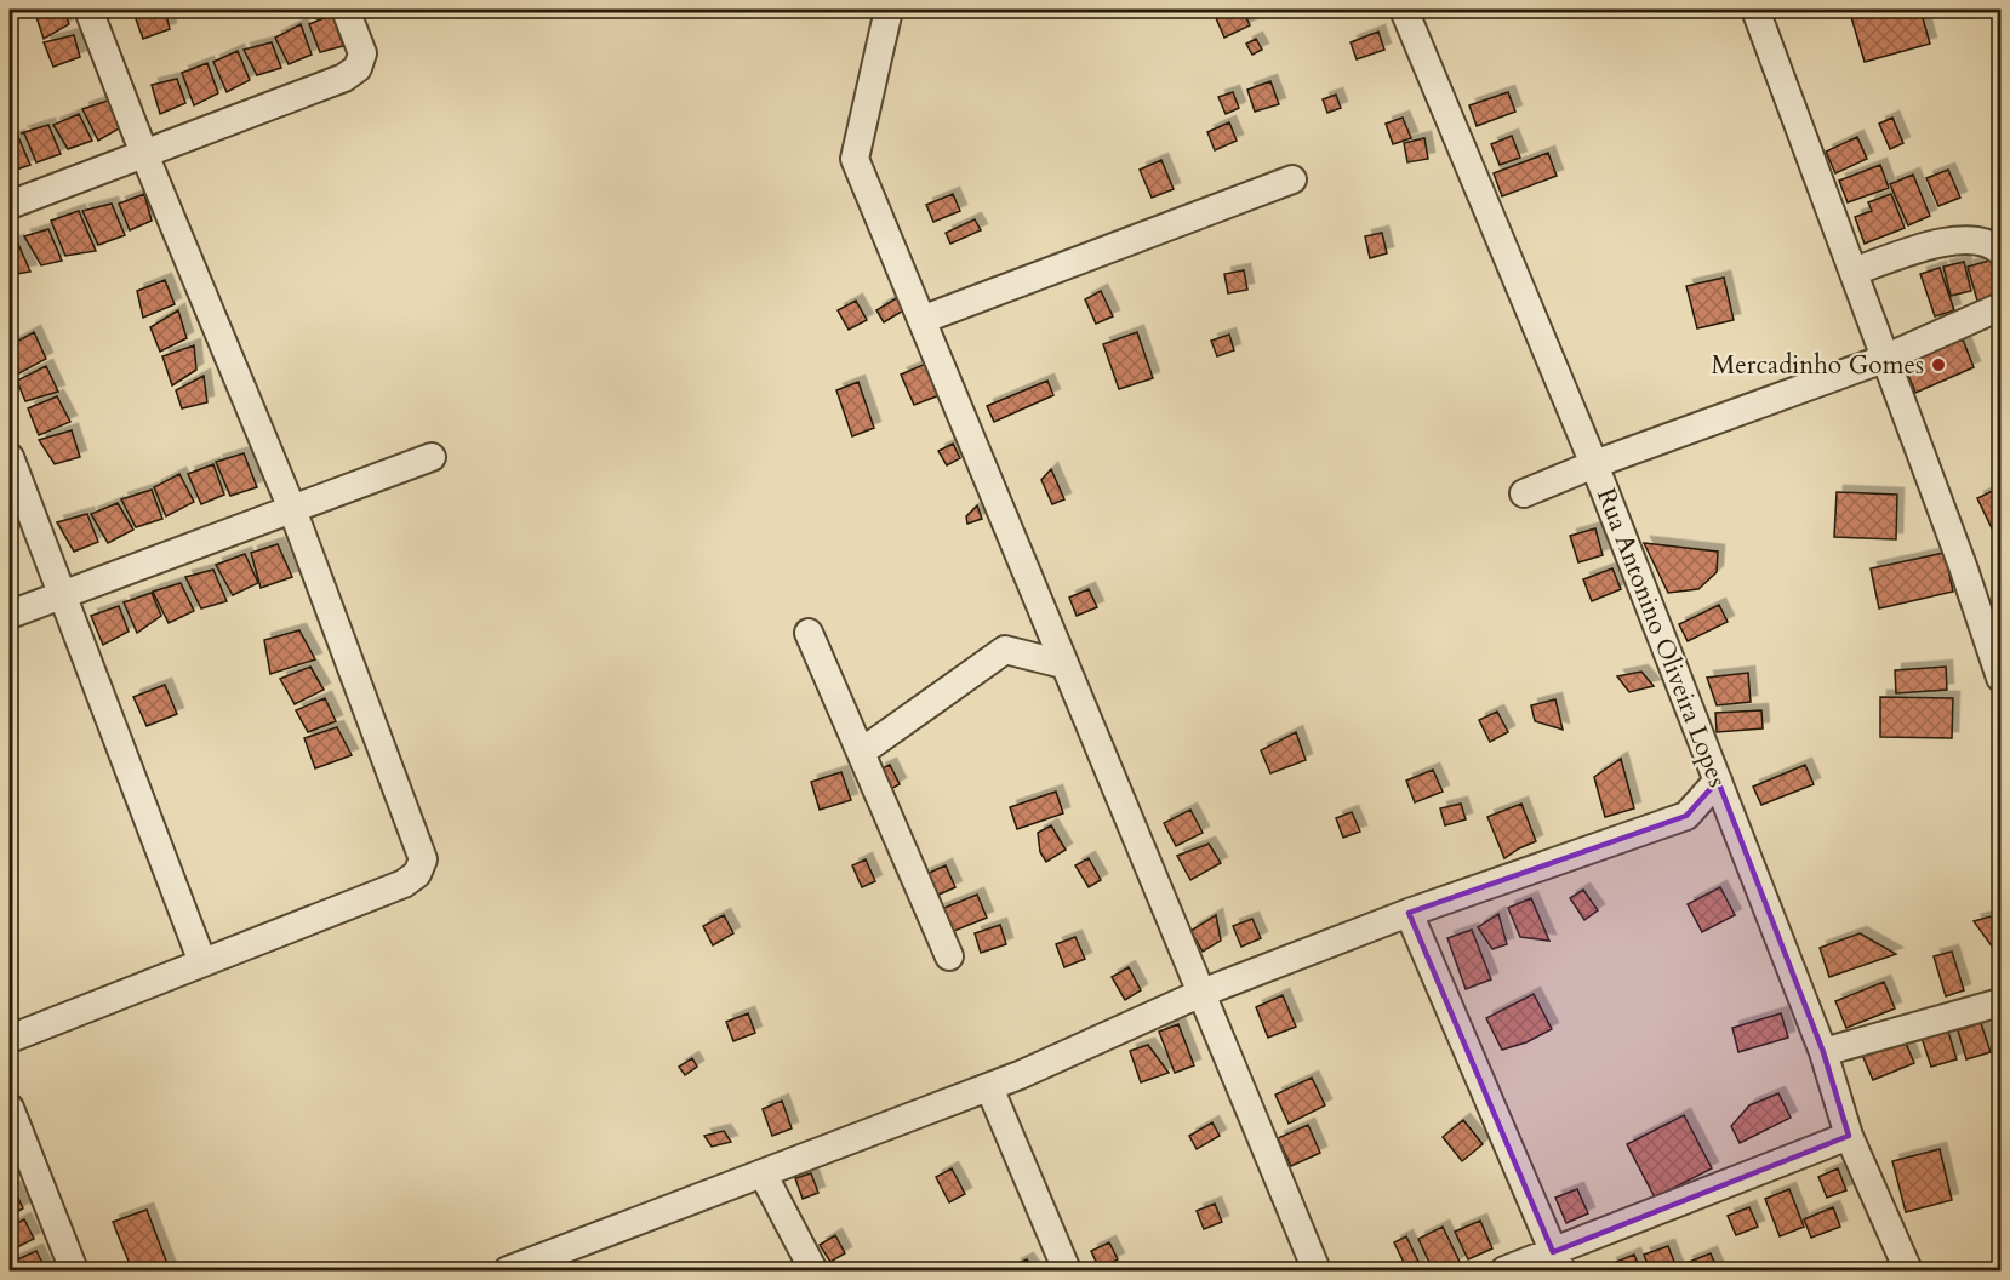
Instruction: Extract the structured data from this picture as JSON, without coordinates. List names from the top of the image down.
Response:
{
  "streets": {
    "street": ["Rua Antonino Oliveira Lopes"]
  },
  "places": ["Mercadinho Gomes"]
}
